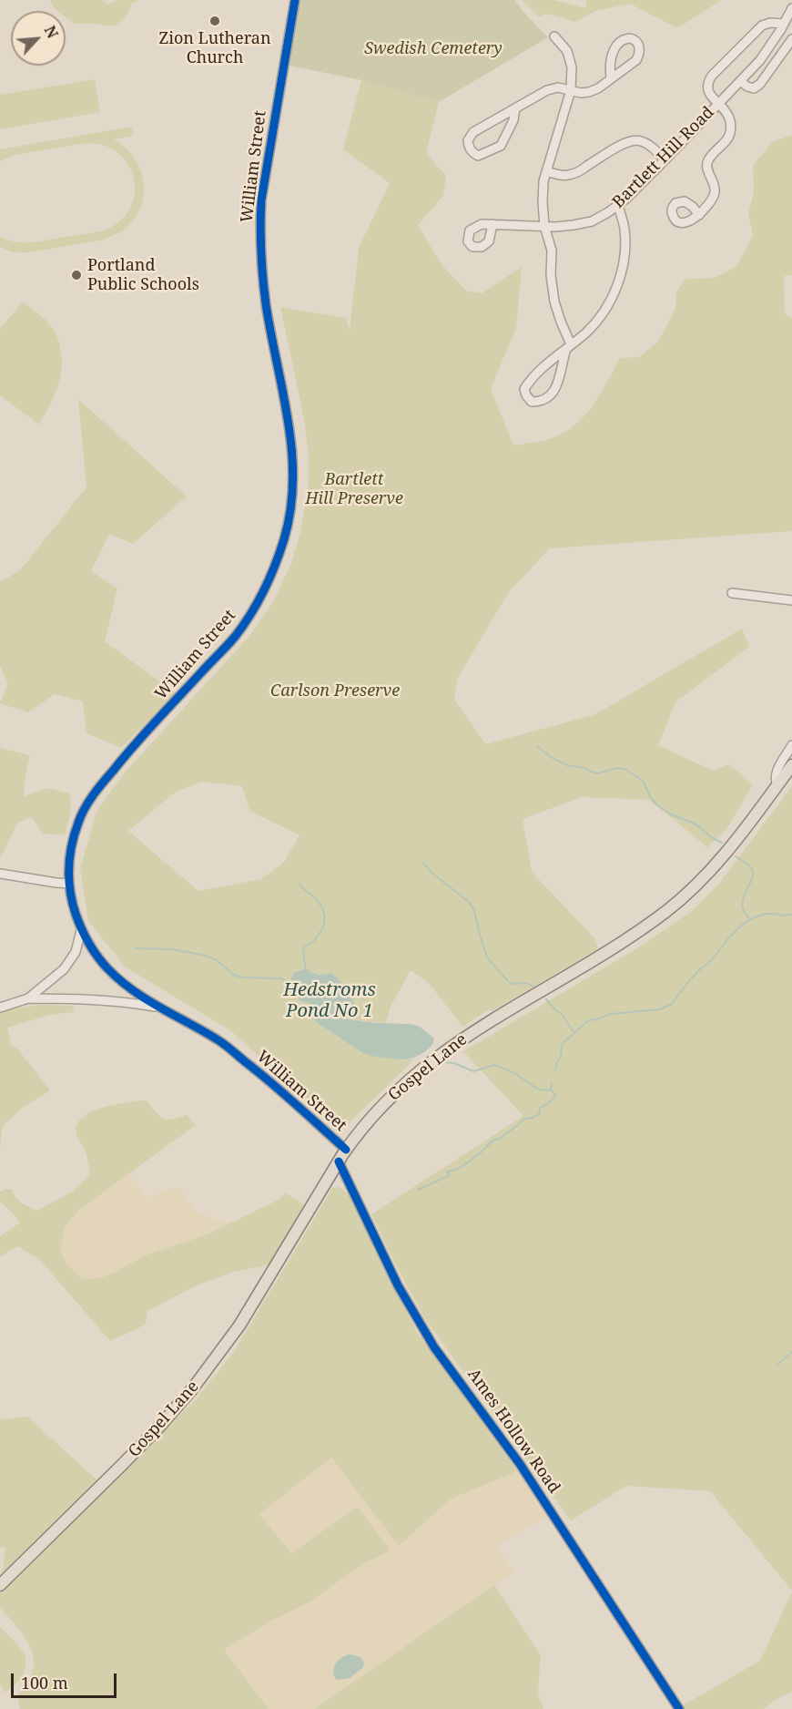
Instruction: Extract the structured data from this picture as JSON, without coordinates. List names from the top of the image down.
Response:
{
  "streets": {
    "main road": ["Gospel Lane"],
    "street": ["Bartlett Hill Road", "William Street", "Ames Hollow Road"]
  },
  "crossings": [
    ["William Street", "Gospel Lane"],
    ["Gospel Lane", "Ames Hollow Road"]
  ],
  "water": ["Hedstroms Pond No 1"],
  "parks": ["Swedish Cemetery", "Bartlett Hill Preserve", "Carlson Preserve"],
  "places": ["Zion Lutheran Church", "Portland Public Schools"],
  "scale_bar": "100 m",
  "north": "top right"
}
